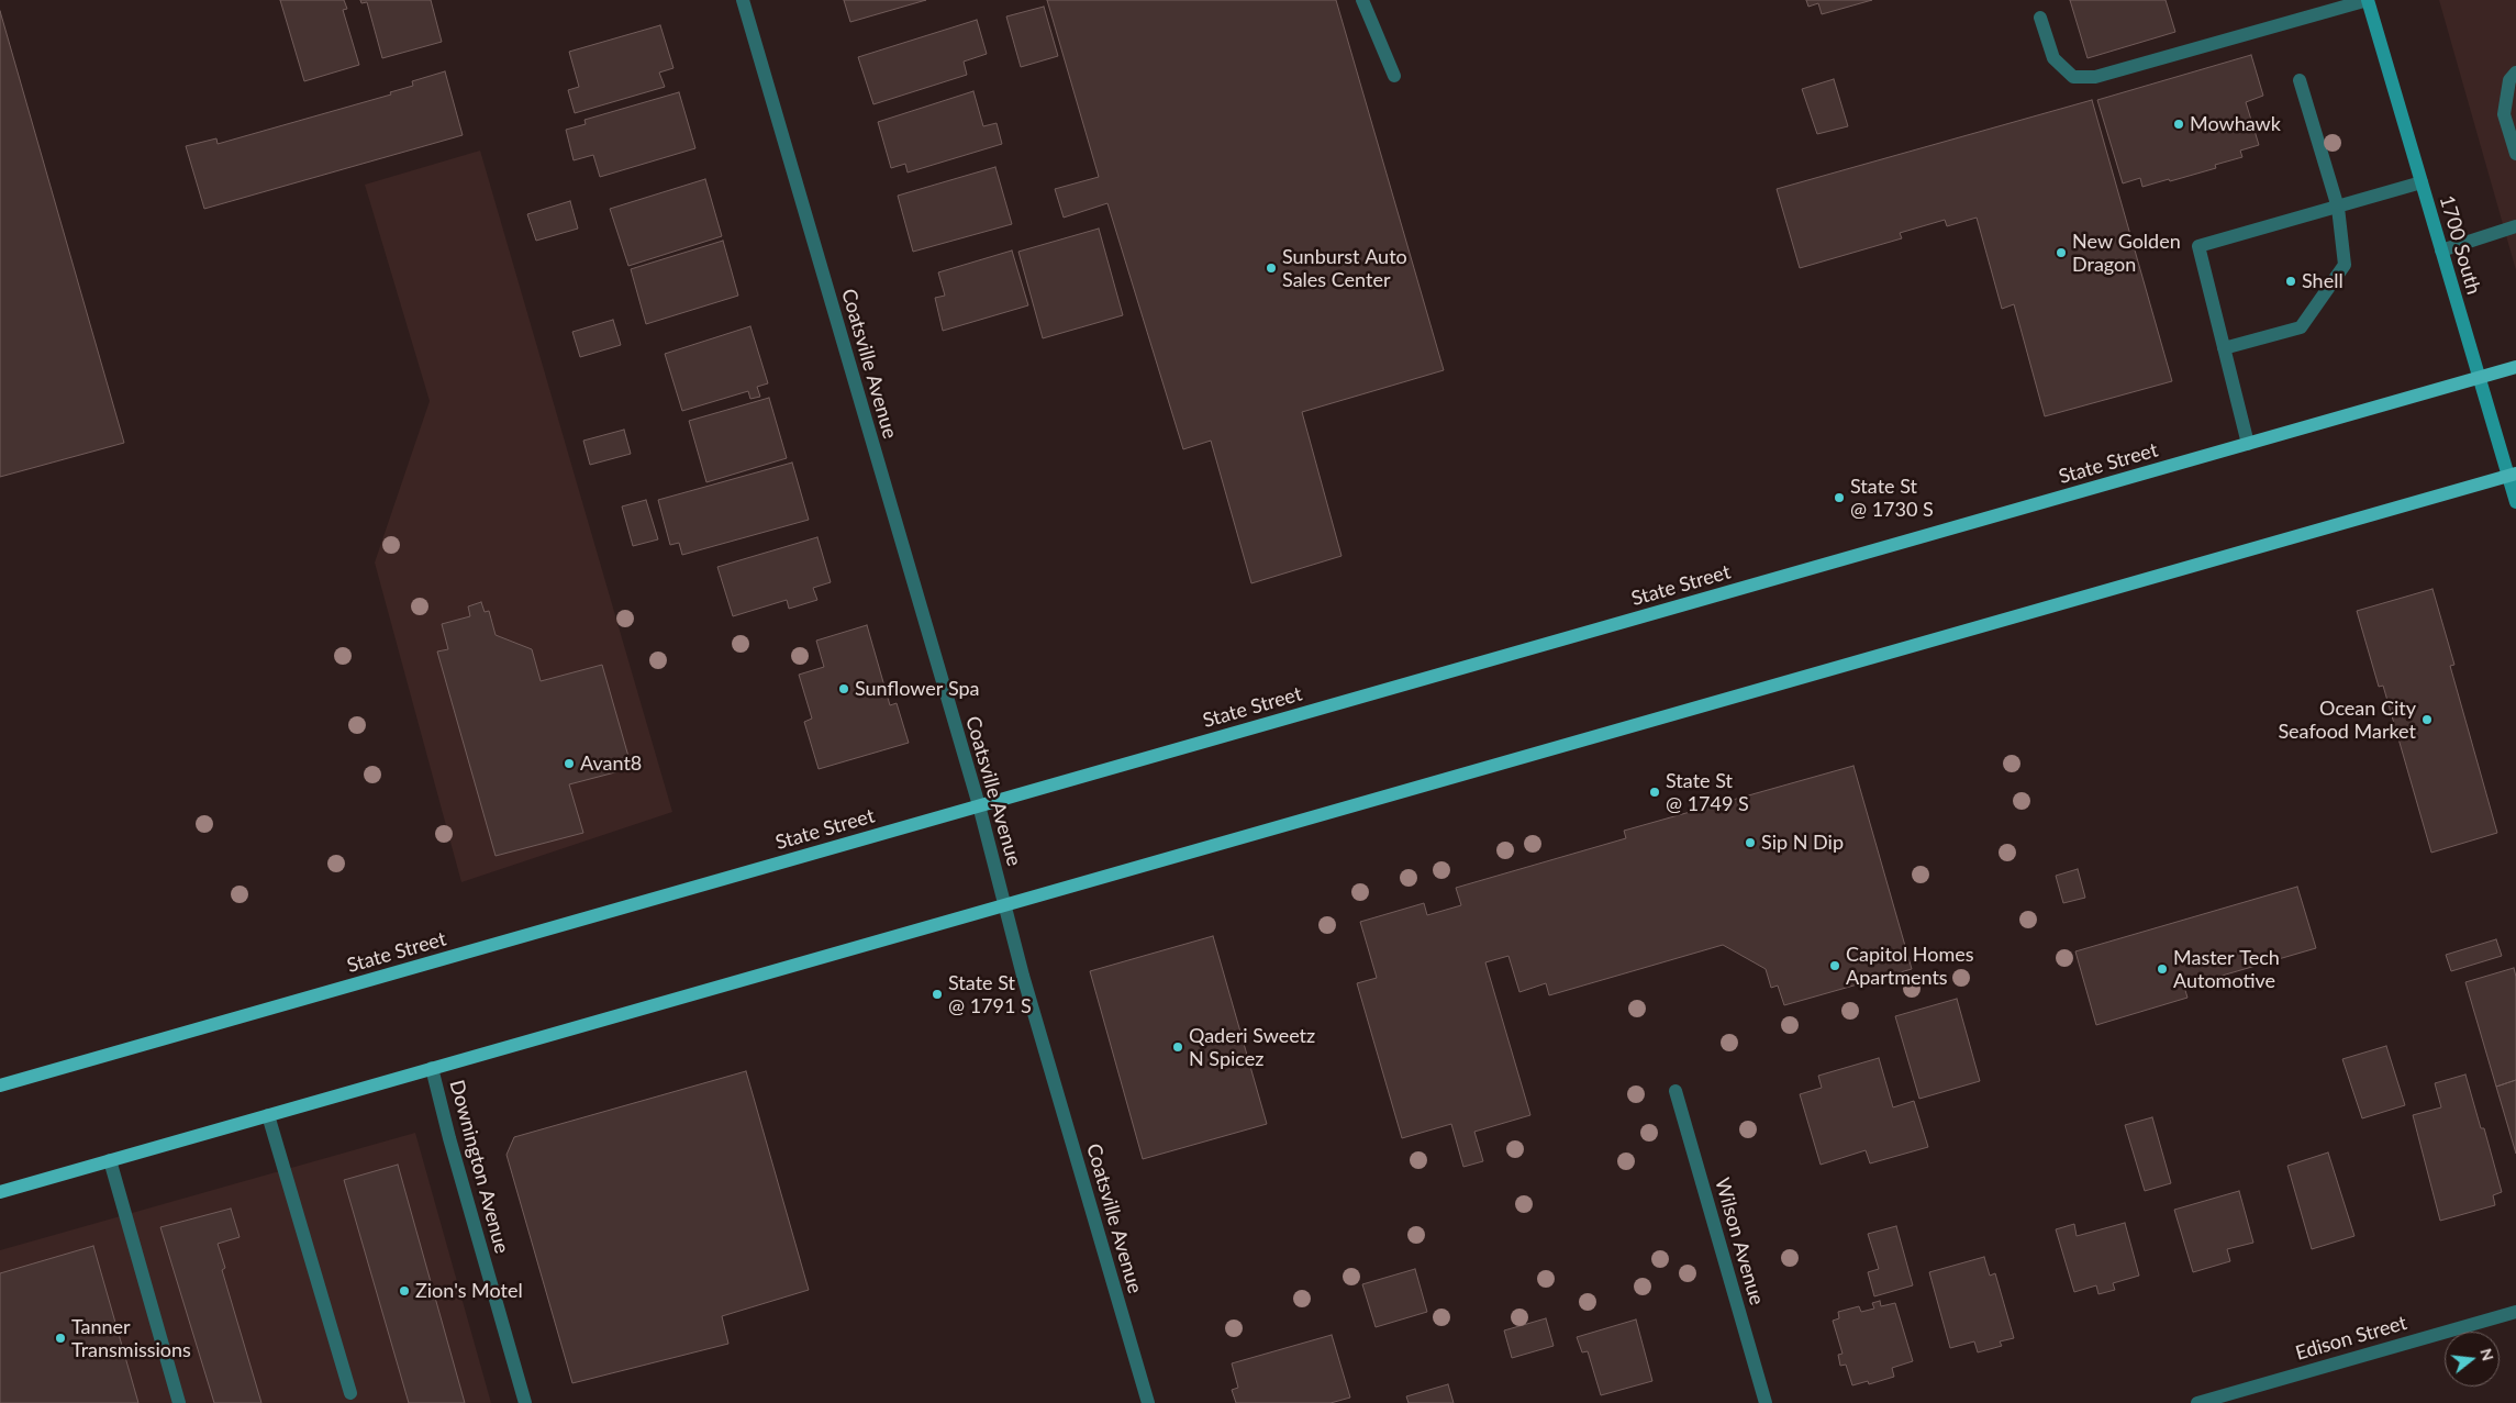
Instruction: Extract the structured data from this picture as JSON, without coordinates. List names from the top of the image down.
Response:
{
  "streets": {
    "main road": ["State Street"],
    "street": [
      "1700 South",
      "Coatsville Avenue",
      "Downington Avenue",
      "Wilson Avenue",
      "Edison Street"
    ]
  },
  "crossings": [
    ["1700 South", "State Street"],
    ["Coatsville Avenue", "State Street"]
  ],
  "places": [
    "Mowhawk",
    "New Golden Dragon",
    "Sunburst Auto Sales Center",
    "Shell",
    "State St @ 1730 S",
    "Sunflower Spa",
    "Ocean City Seafood Market",
    "Avant8",
    "State St @ 1749 S",
    "Sip N Dip",
    "Capitol Homes Apartments",
    "Master Tech Automotive",
    "State St @ 1791 S",
    "Qaderi Sweetz N Spicez",
    "Zion's Motel",
    "Tanner Transmissions"
  ],
  "north": "right"
}
